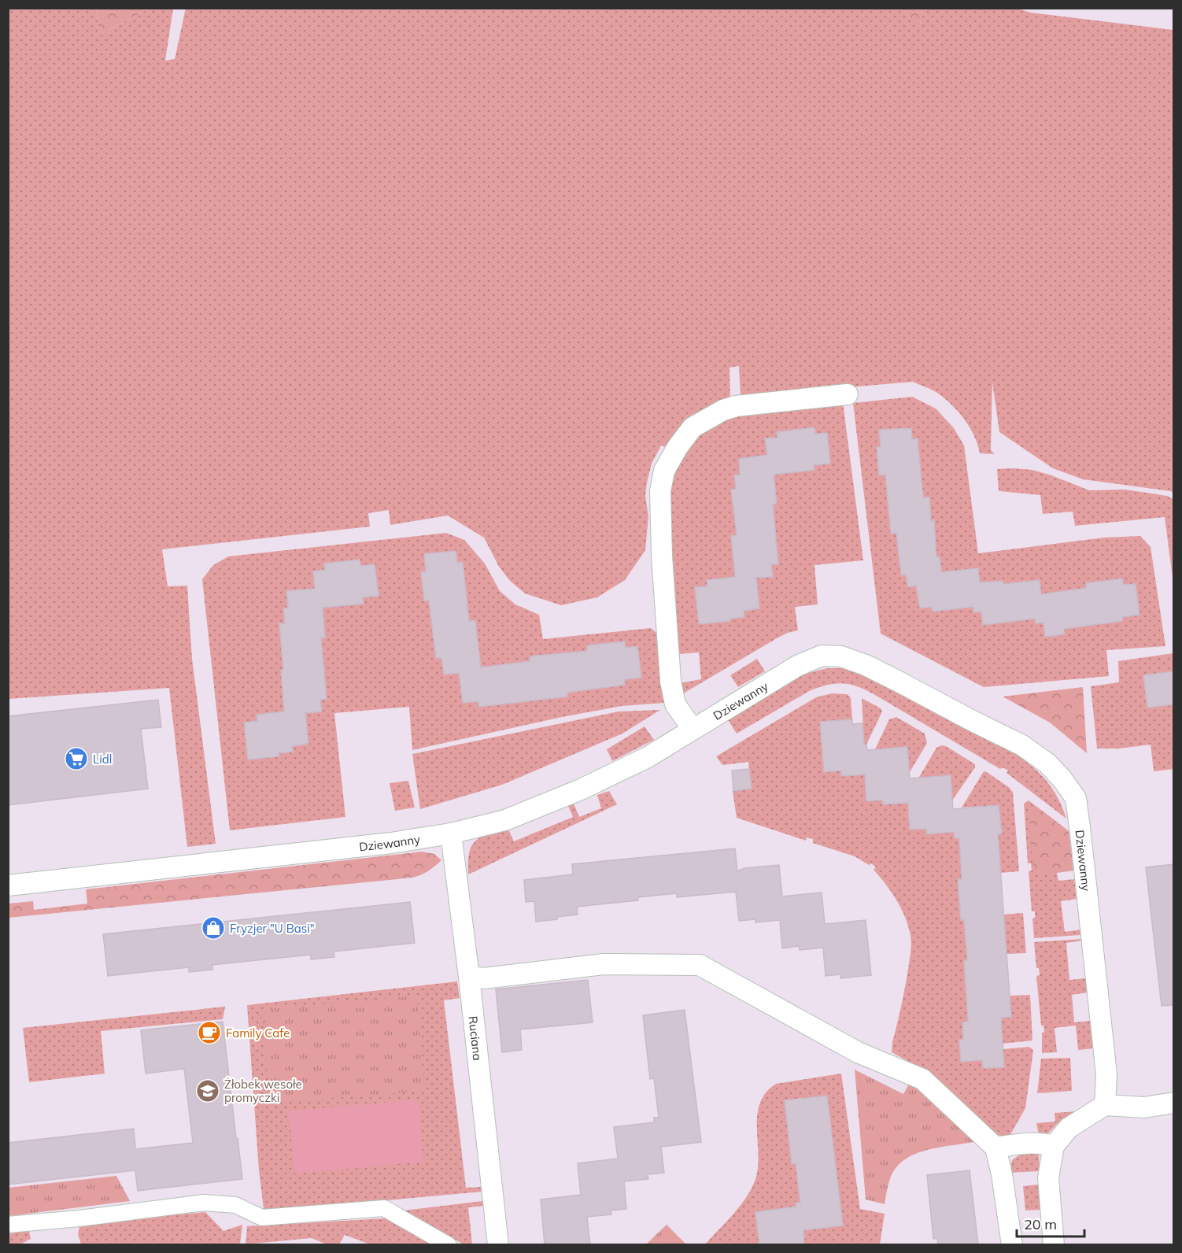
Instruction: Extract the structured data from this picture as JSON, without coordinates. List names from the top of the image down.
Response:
{
  "streets": {
    "street": ["Dziewanny", "Ruciana"]
  },
  "crossings": [
    ["Dziewanny", "Ruciana"]
  ],
  "places": {
    "supermarket": ["Lidl"],
    "shop": ["Fryzjer \"U Basi\""],
    "cafe": ["Family Cafe"],
    "school or university": ["Żłobek wesołe promyczki"]
  },
  "scale_bar": "20 m"
}
